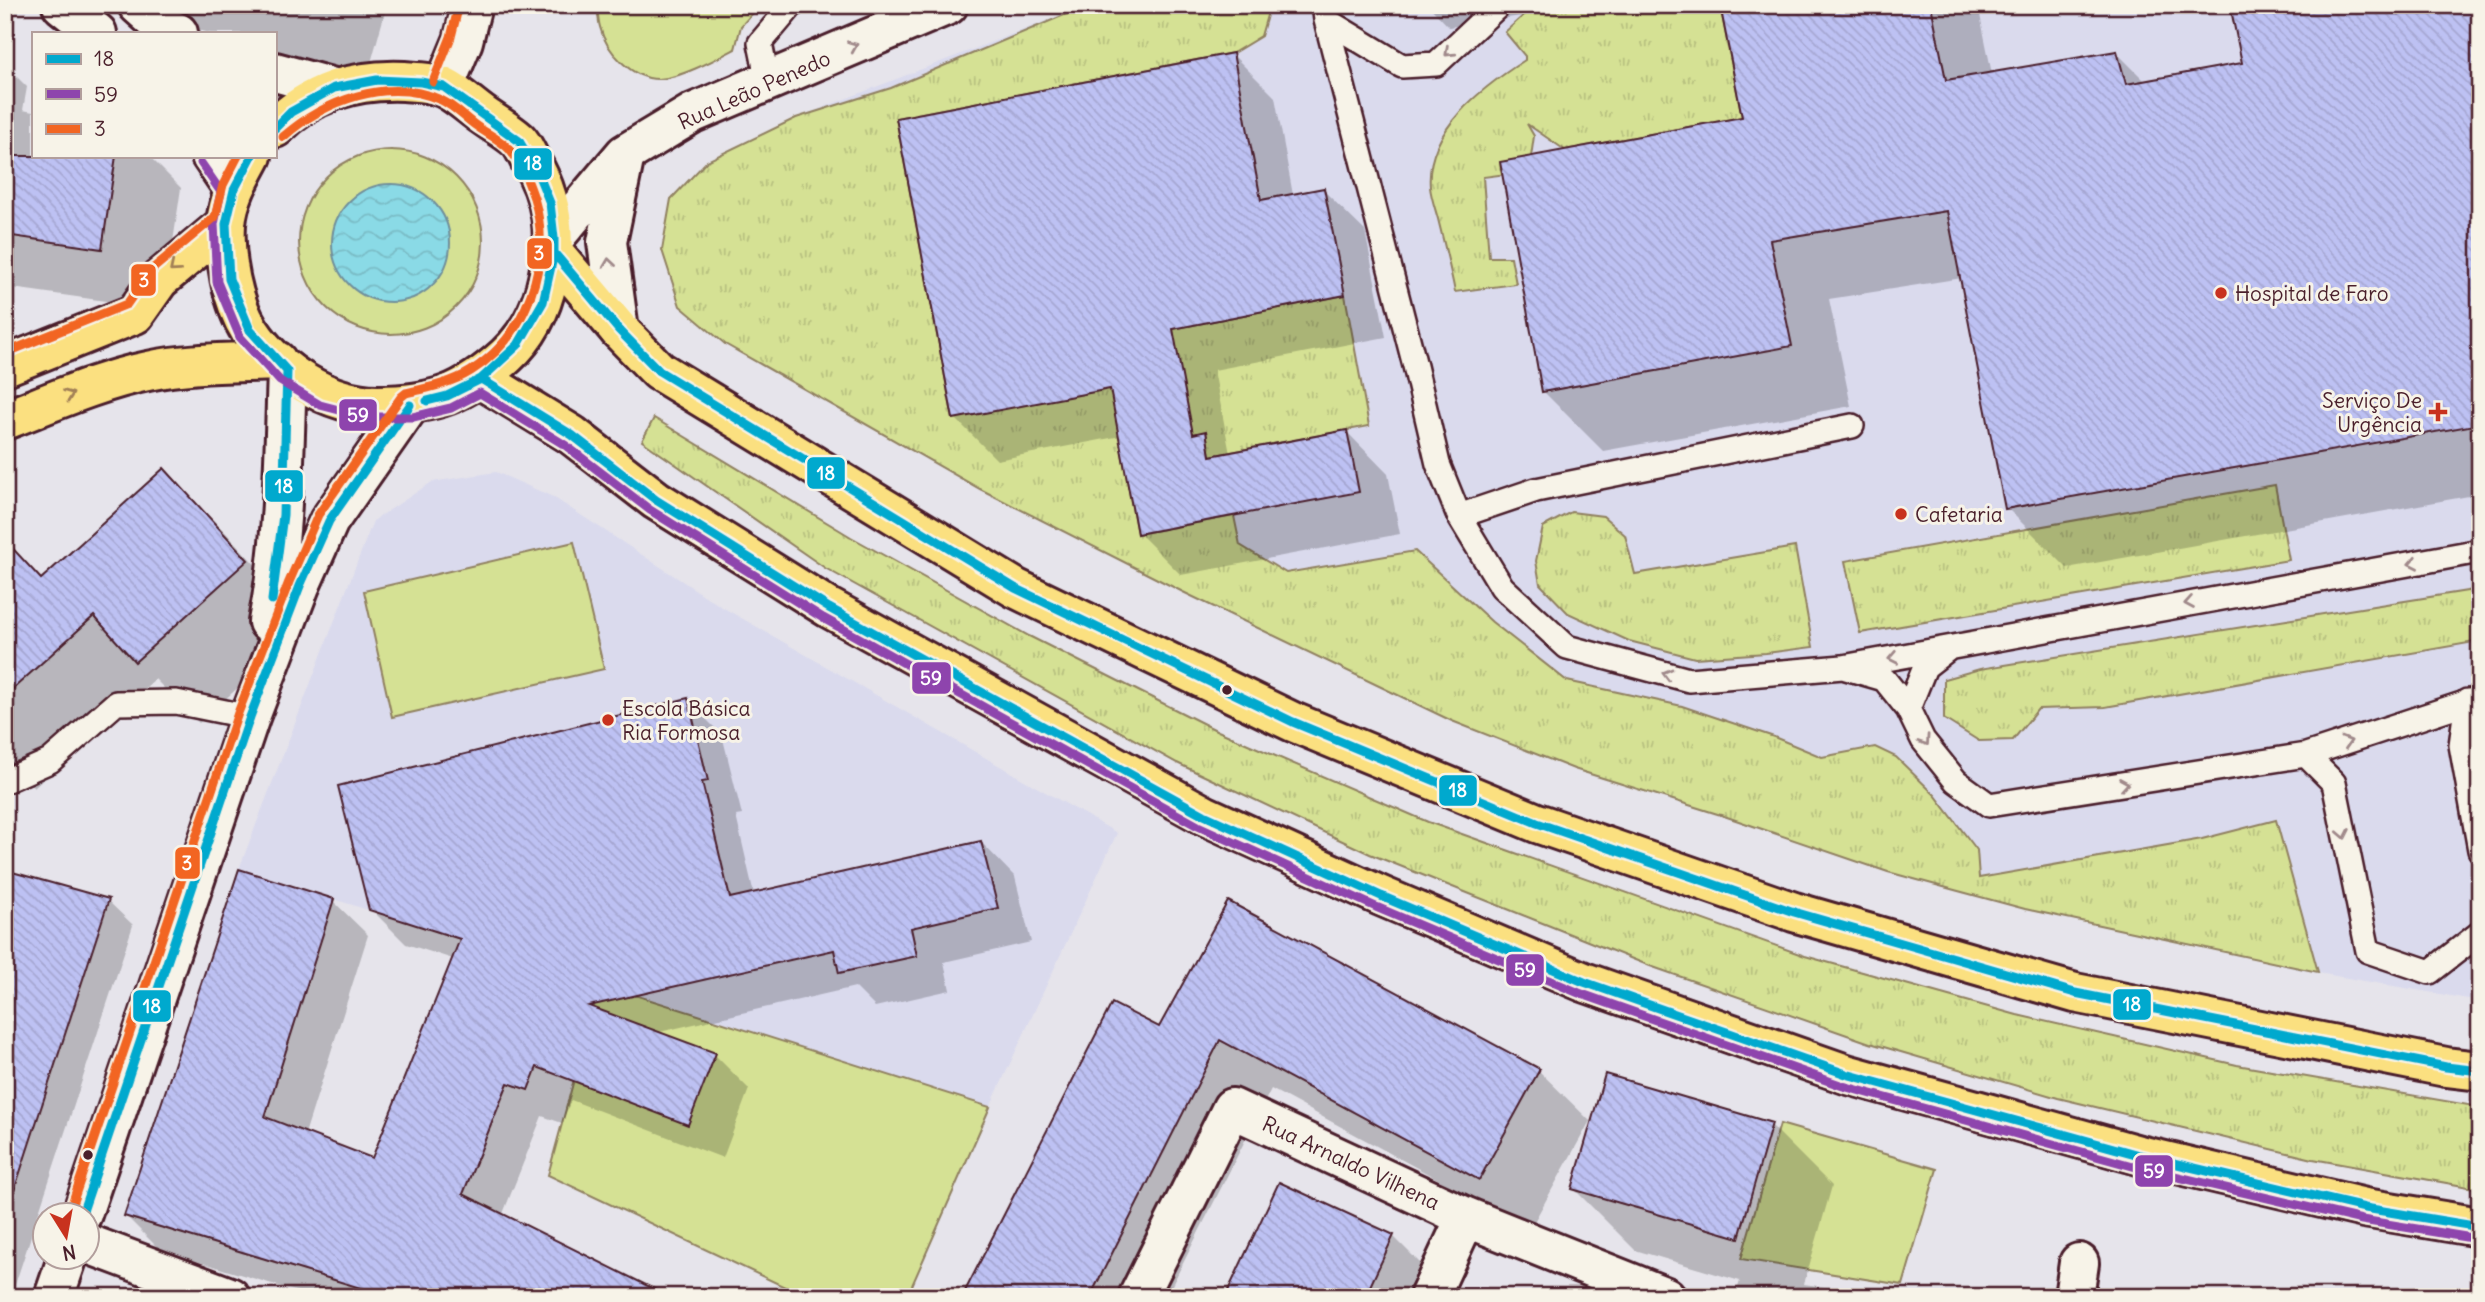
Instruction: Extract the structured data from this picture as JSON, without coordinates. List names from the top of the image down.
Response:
{
  "streets": {
    "street": ["Rua Leão Penedo", "Rua Arnaldo Vilhena"]
  },
  "one_way": ["Rua Leão Penedo"],
  "places": {
    "other": ["Hospital de Faro", "Cafetaria", "Escola Básica Ria Formosa"],
    "health": ["Serviço De Urgência"]
  },
  "lines": ["transit line 3", "transit line 18", "transit line 59"],
  "legend": ["18", "59", "3"],
  "north": "bottom"
}
